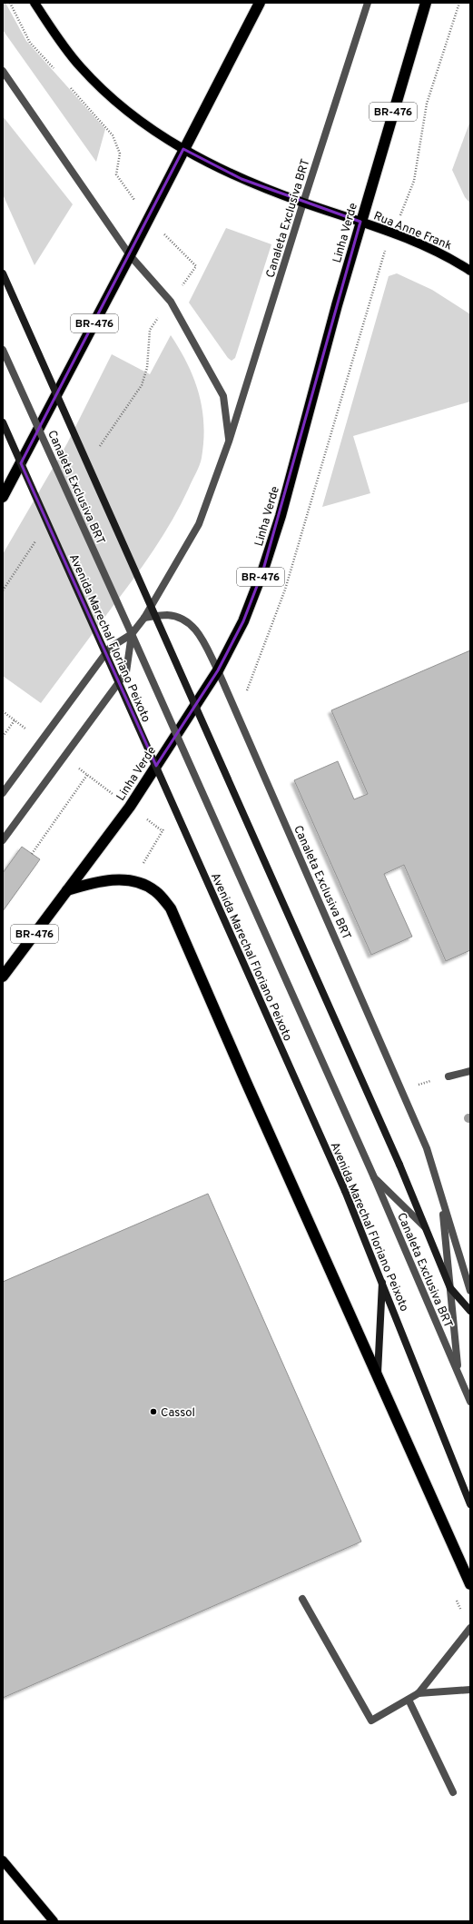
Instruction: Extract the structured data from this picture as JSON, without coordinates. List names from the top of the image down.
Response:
{
  "streets": {
    "highway": ["BR-476", "Linha Verde"],
    "main road": ["Rua Anne Frank"],
    "street": ["Canaleta Exclusiva BRT", "Avenida Marechal Floriano Peixoto"]
  },
  "crossings": [
    ["BR-476", "Canaleta Exclusiva BRT"],
    ["BR-476", "Rua Anne Frank"],
    ["Canaleta Exclusiva BRT", "Rua Anne Frank"],
    ["Canaleta Exclusiva BRT", "Linha Verde"],
    ["Rua Anne Frank", "Linha Verde"]
  ],
  "places": ["Cassol"]
}
